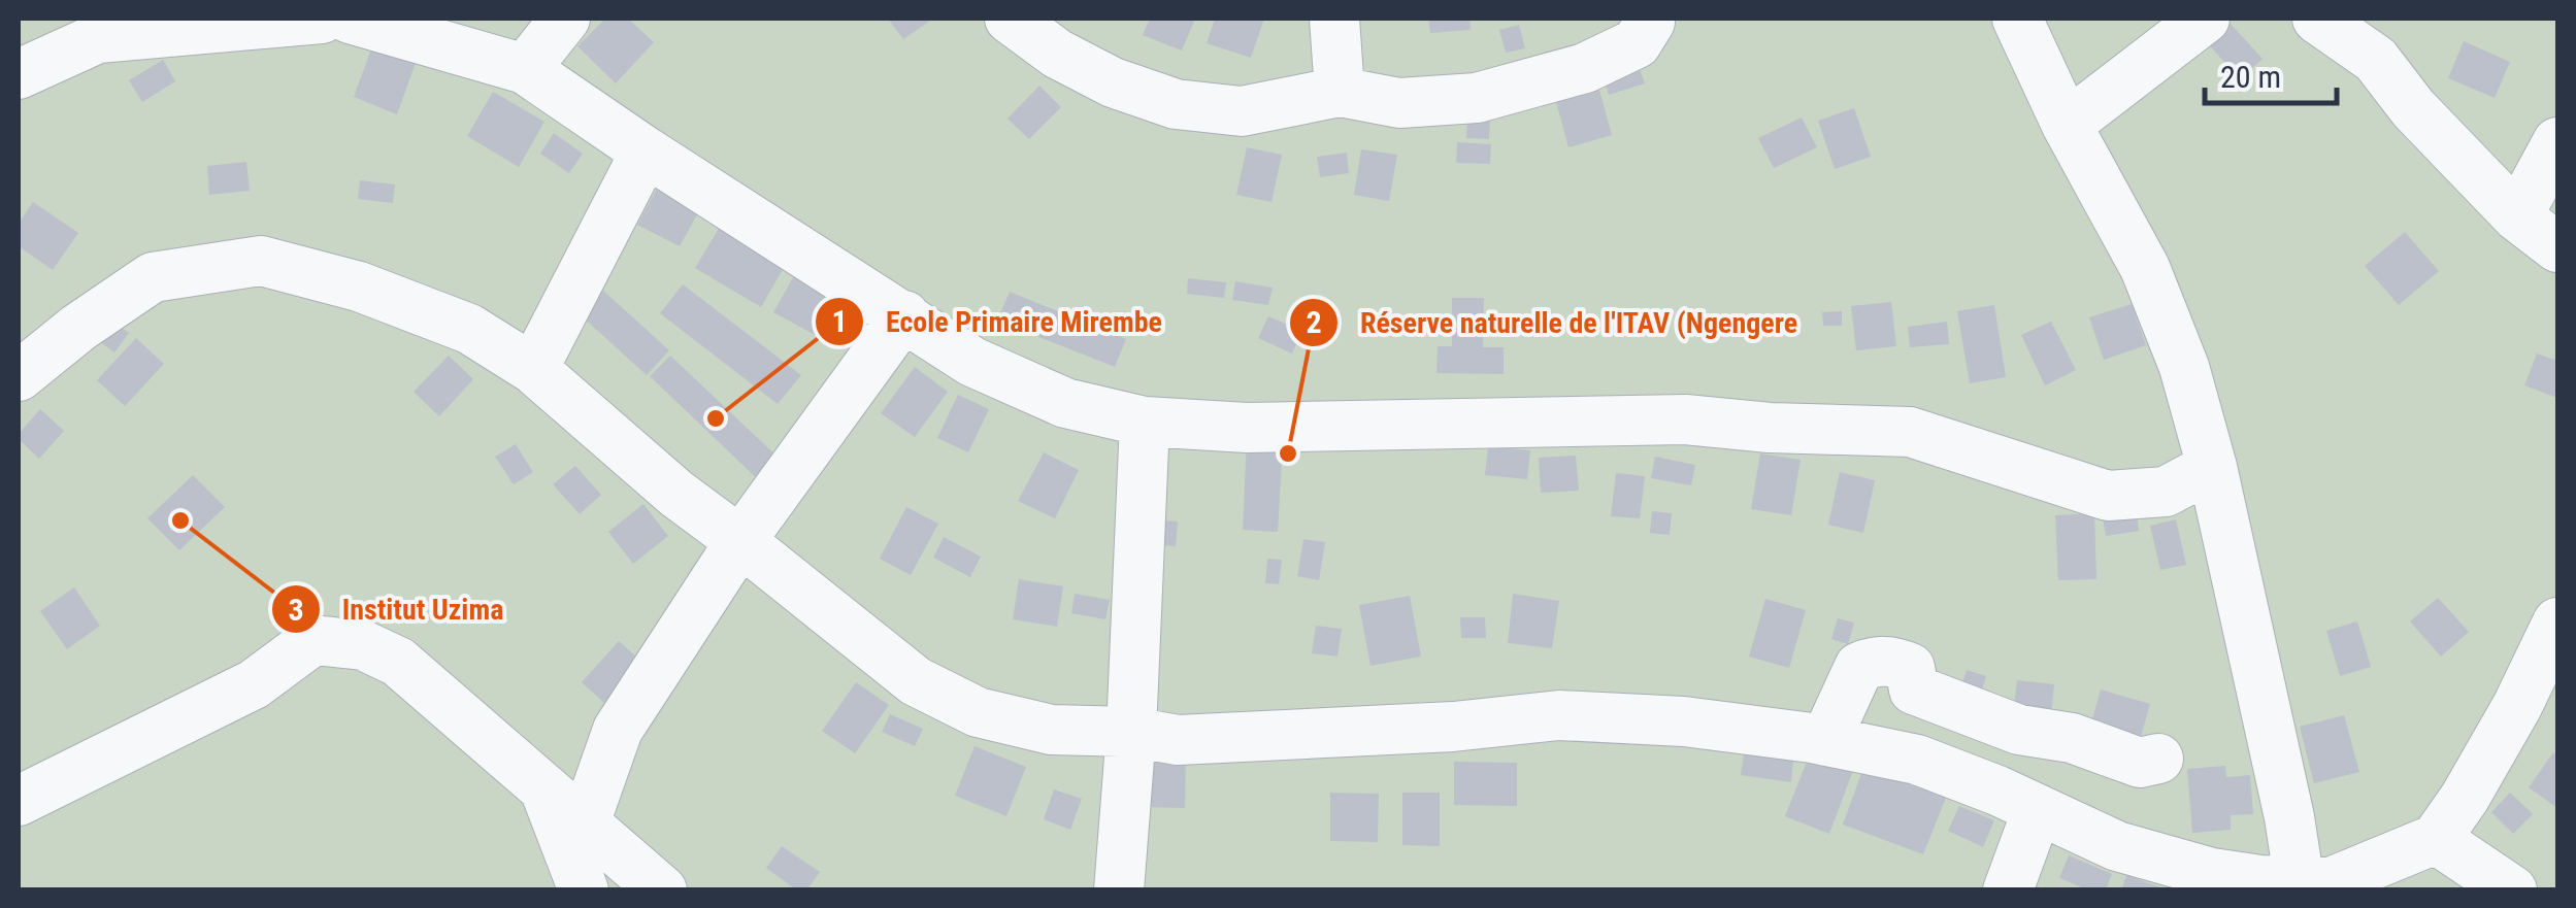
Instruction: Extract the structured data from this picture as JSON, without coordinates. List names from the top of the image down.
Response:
{
  "places": ["Ecole Primaire Mirembe", "Réserve naturelle de l'ITAV (Ngengere", "Institut Uzima"],
  "scale_bar": "20 m"
}
